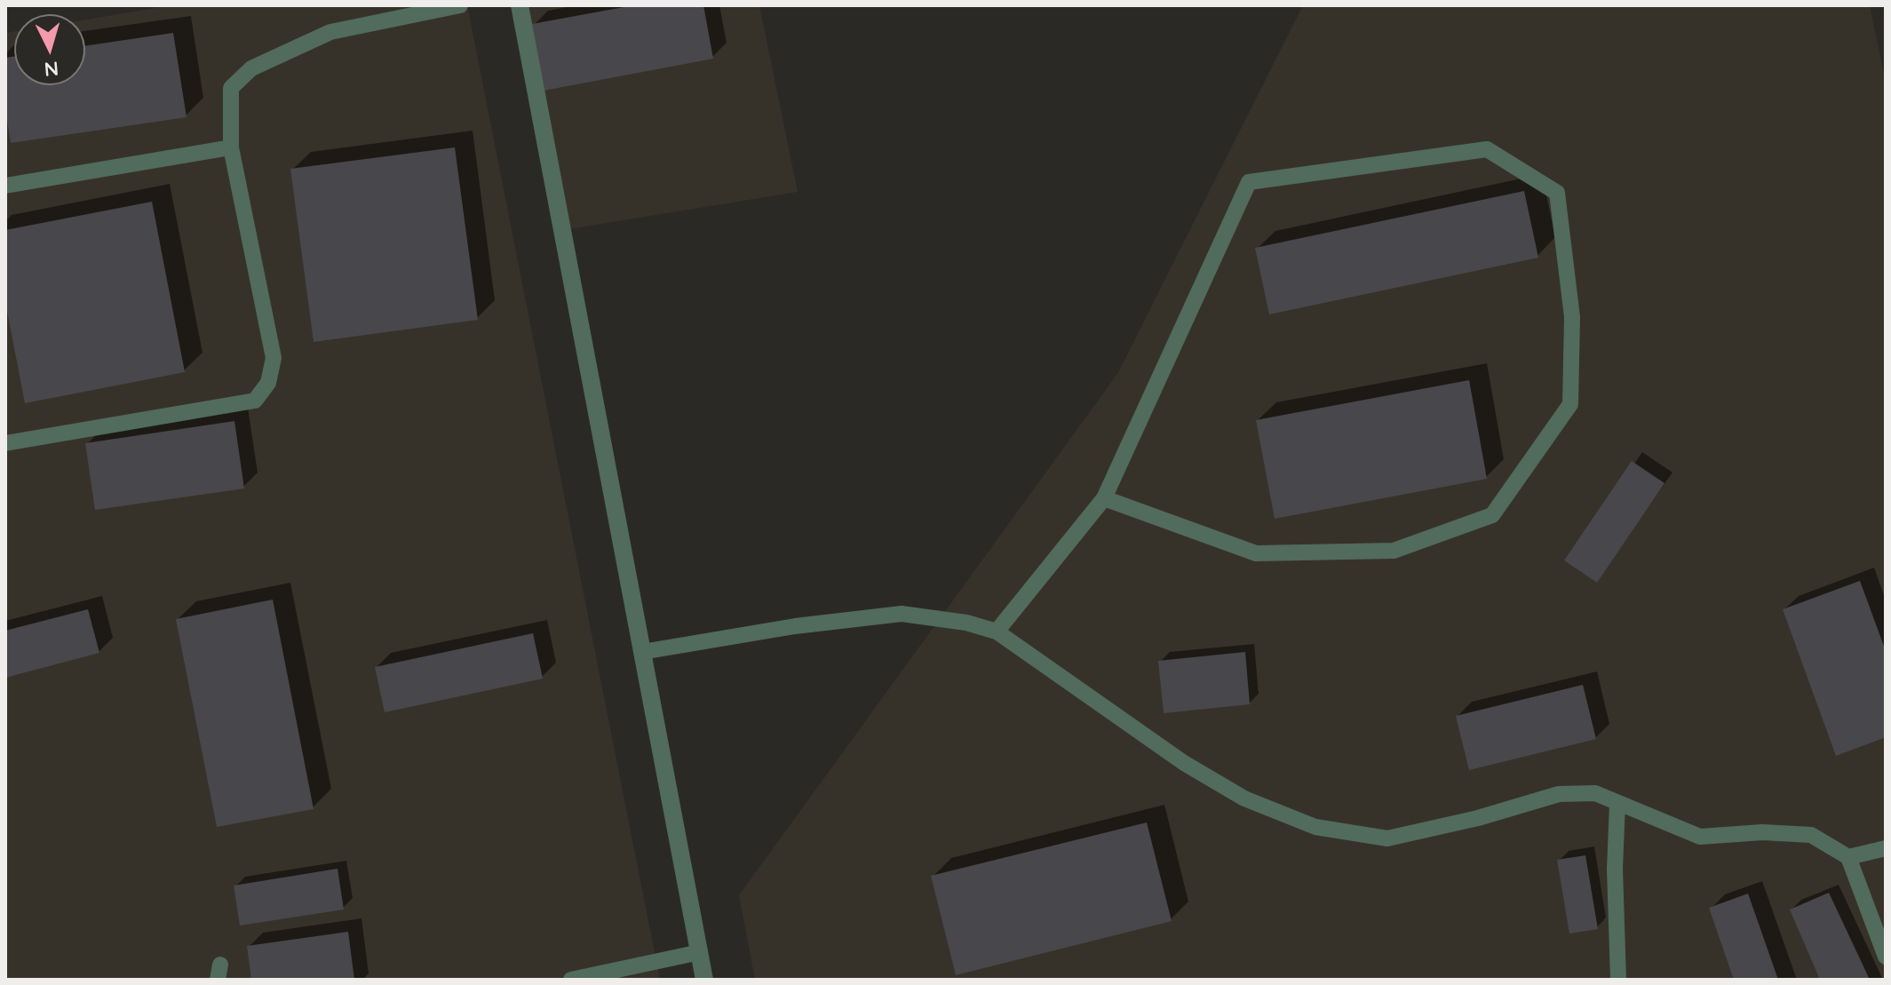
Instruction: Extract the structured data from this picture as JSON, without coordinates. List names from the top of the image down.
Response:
{
  "north": "bottom"
}
